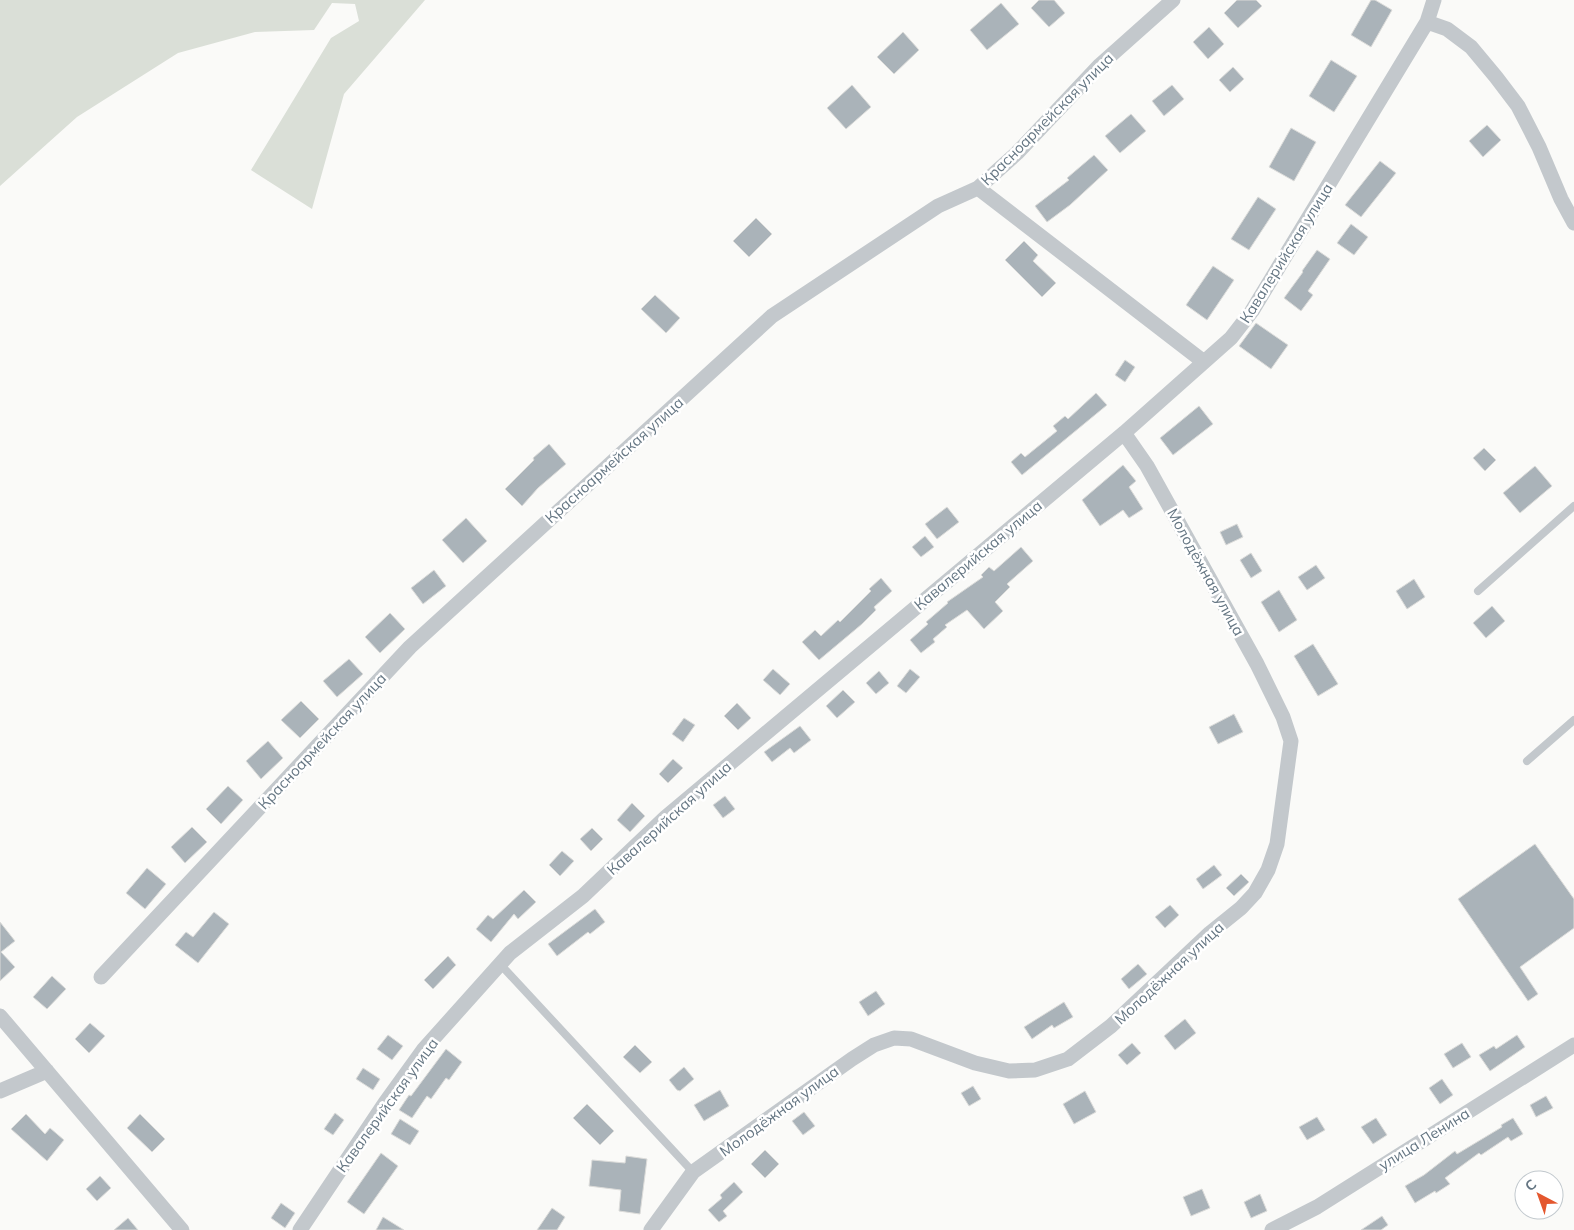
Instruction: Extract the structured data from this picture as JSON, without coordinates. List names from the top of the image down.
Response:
{
  "streets": {
    "street": [
      "Красноармейская улица",
      "Кавалерийская улица",
      "Молодёжная улица",
      "улица Ленина"
    ]
  },
  "crossings": [
    ["Кавалерийская улица", "Молодёжная улица"]
  ],
  "north": "top left"
}
